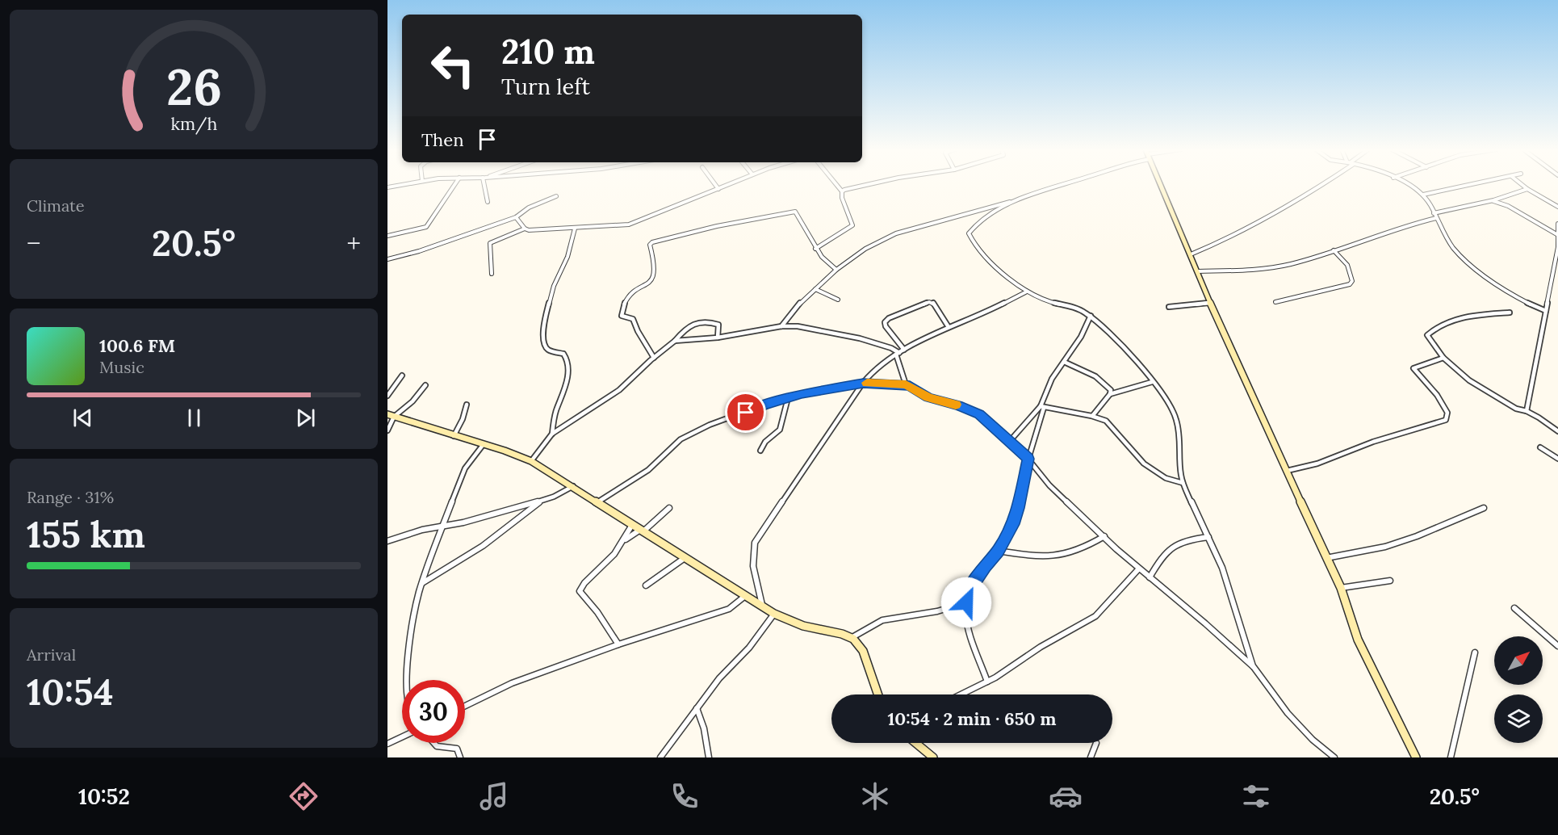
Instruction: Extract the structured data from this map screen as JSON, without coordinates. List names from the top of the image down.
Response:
{
  "north": "top right",
  "page": {
    "turn": ["210 m", "Turn left"],
    "then": "Then",
    "tile": [
      "Climate",
      ["Range · 31%", "155 km"],
      ["Arrival", "10:54"]
    ],
    "heat": ["−", "20.5°", "+"],
    "song": ["100.6 FM", "Music"],
    "limit": "30",
    "trip": "10:54 · 2 min · 650 m",
    "tabs": ["10:52", "20.5°"],
    "gauge": ["26", "km/h"]
  }
}
